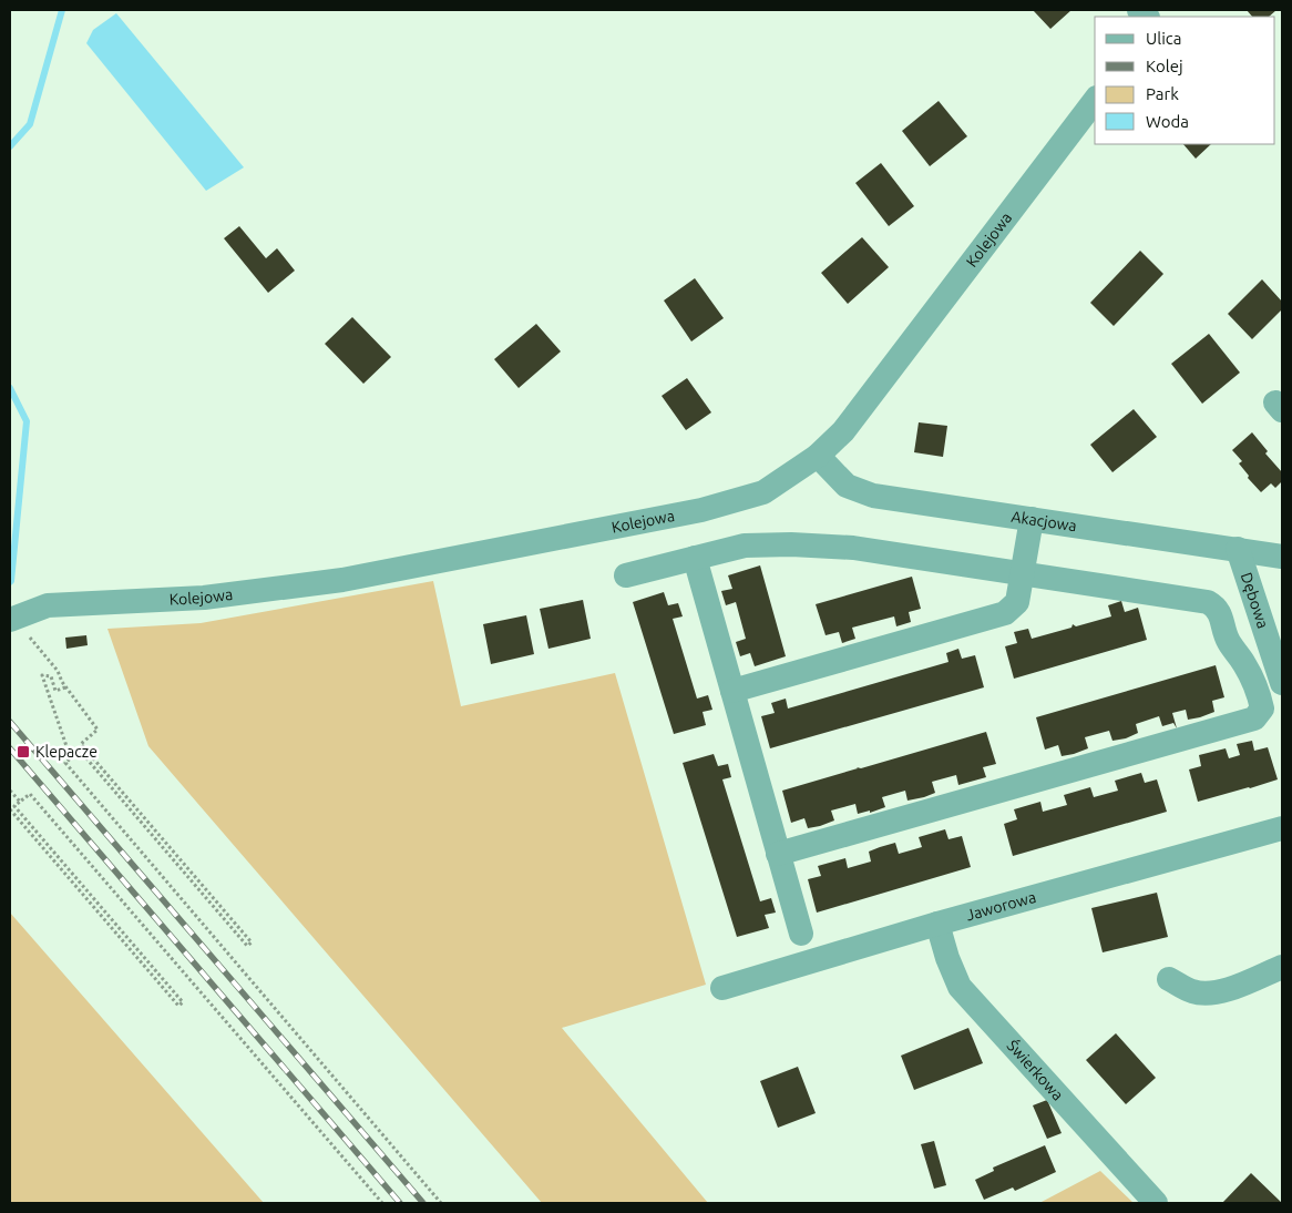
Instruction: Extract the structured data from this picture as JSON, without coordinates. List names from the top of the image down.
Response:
{
  "streets": {
    "street": [
      "Kolejowa",
      "Akacjowa",
      "Dębowa",
      "Jaworowa",
      "Świerkowa"
    ]
  },
  "crossings": [
    ["Kolejowa", "Akacjowa"],
    ["Akacjowa", "Dębowa"],
    ["Jaworowa", "Świerkowa"]
  ],
  "places": {
    "transit": ["Klepacze"]
  },
  "legend": [
    "Ulica",
    "Kolej",
    "Park",
    "Woda"
  ]
}
